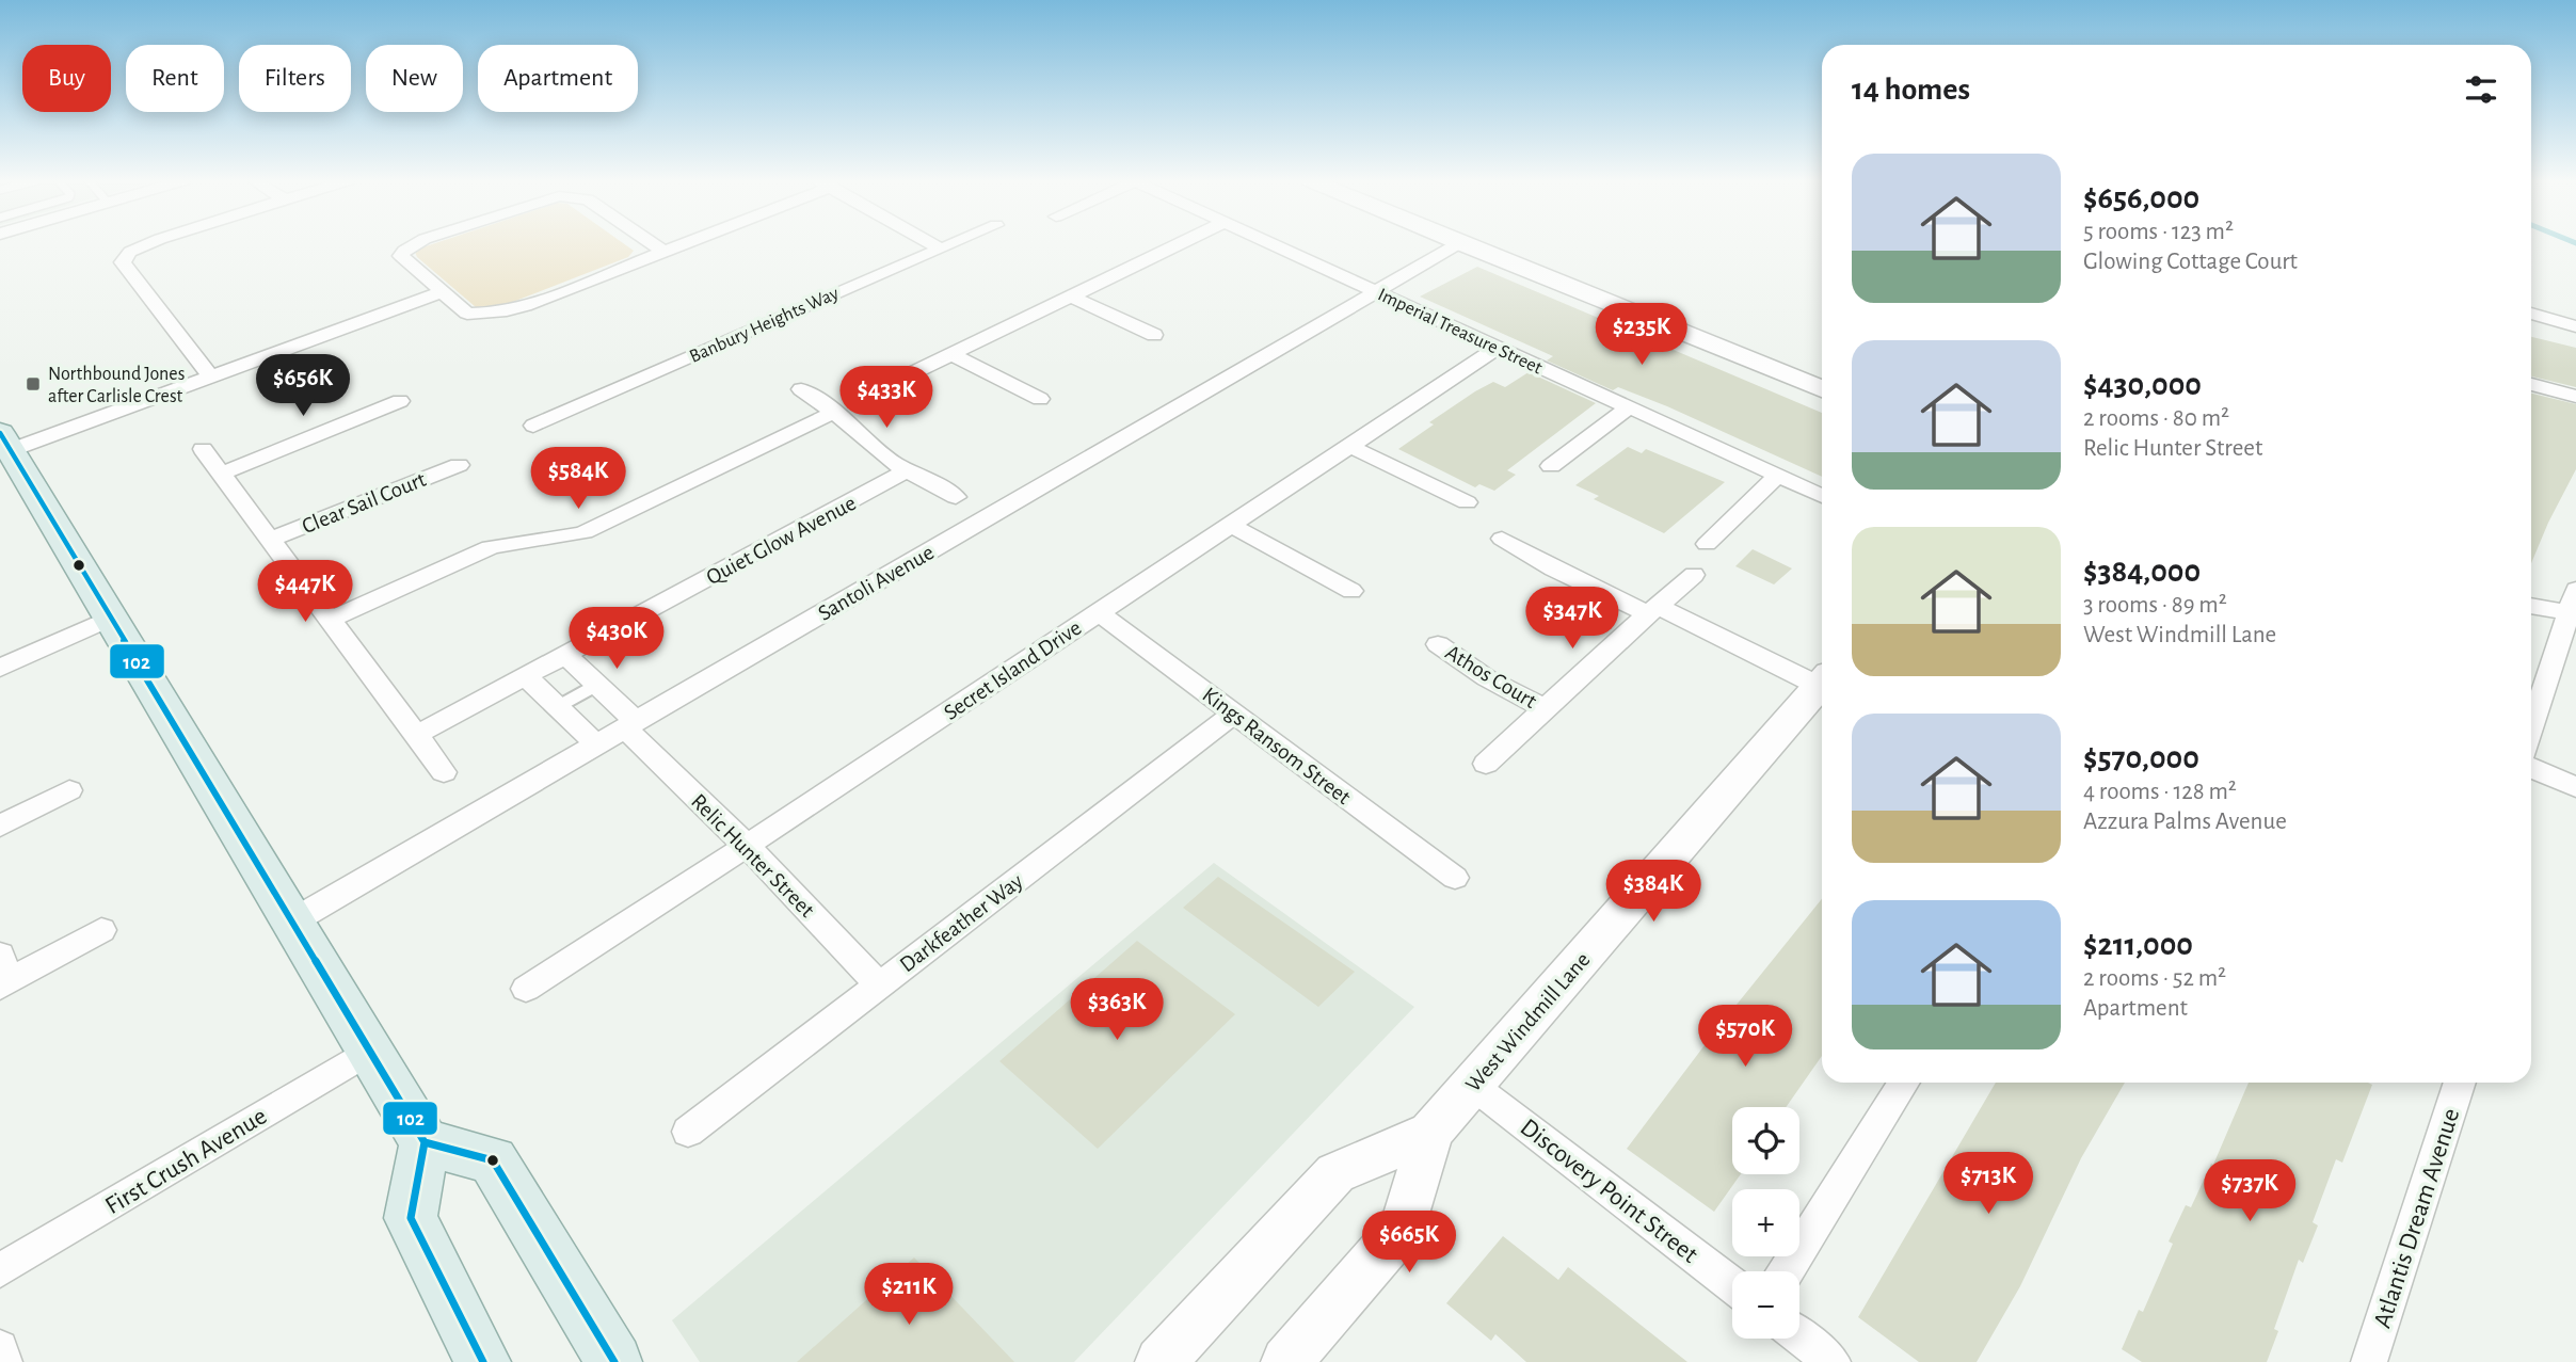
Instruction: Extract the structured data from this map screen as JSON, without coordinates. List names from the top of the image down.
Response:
{
  "streets": {
    "street": [
      "Banbury Heights Way",
      "Imperial Treasure Street",
      "Clear Sail Court",
      "Quiet Glow Avenue",
      "Santoli Avenue",
      "Secret Island Drive",
      "Athos Court",
      "Kings Ransom Street",
      "Relic Hunter Street",
      "Darkfeather Way",
      "West Windmill Lane",
      "First Crush Avenue",
      "Discovery Point Street",
      "Atlantis Dream Avenue"
    ]
  },
  "crossings": [
    ["Imperial Treasure Street", "Santoli Avenue"],
    ["Imperial Treasure Street", "Secret Island Drive"],
    ["Quiet Glow Avenue", "Relic Hunter Street"],
    ["Santoli Avenue", "Relic Hunter Street"],
    ["Secret Island Drive", "Kings Ransom Street"],
    ["Secret Island Drive", "Relic Hunter Street"],
    ["Kings Ransom Street", "Darkfeather Way"],
    ["Relic Hunter Street", "Darkfeather Way"],
    ["West Windmill Lane", "Discovery Point Street"]
  ],
  "places": {
    "transit": ["Northbound Jones after Carlisle Crest"]
  },
  "lines": ["transit line 102"],
  "page": {
    "chip": [
      "Buy",
      "Rent",
      "Filters",
      "New",
      "Apartment"
    ],
    "heading": "14 homes",
    "list": [
      {
        "name": "$656,000",
        "note": "5 rooms · 123 m² · Glowing Cottage Court"
      },
      {
        "name": "$430,000",
        "note": "2 rooms · 80 m² · Relic Hunter Street"
      },
      {
        "name": "$384,000",
        "note": "3 rooms · 89 m² · West Windmill Lane"
      },
      {
        "name": "$570,000",
        "note": "4 rooms · 128 m² · Azzura Palms Avenue"
      },
      {
        "name": "$211,000",
        "note": "2 rooms · 52 m² · Apartment"
      }
    ],
    "price": [
      "$235K",
      "$656K",
      "$433K",
      "$584K",
      "$447K",
      "$347K",
      "$430K",
      "$384K",
      "$363K",
      "$570K",
      "$713K",
      "$737K",
      "$665K",
      "$211K"
    ],
    "map_buttons": ["+", "−"]
  }
}
